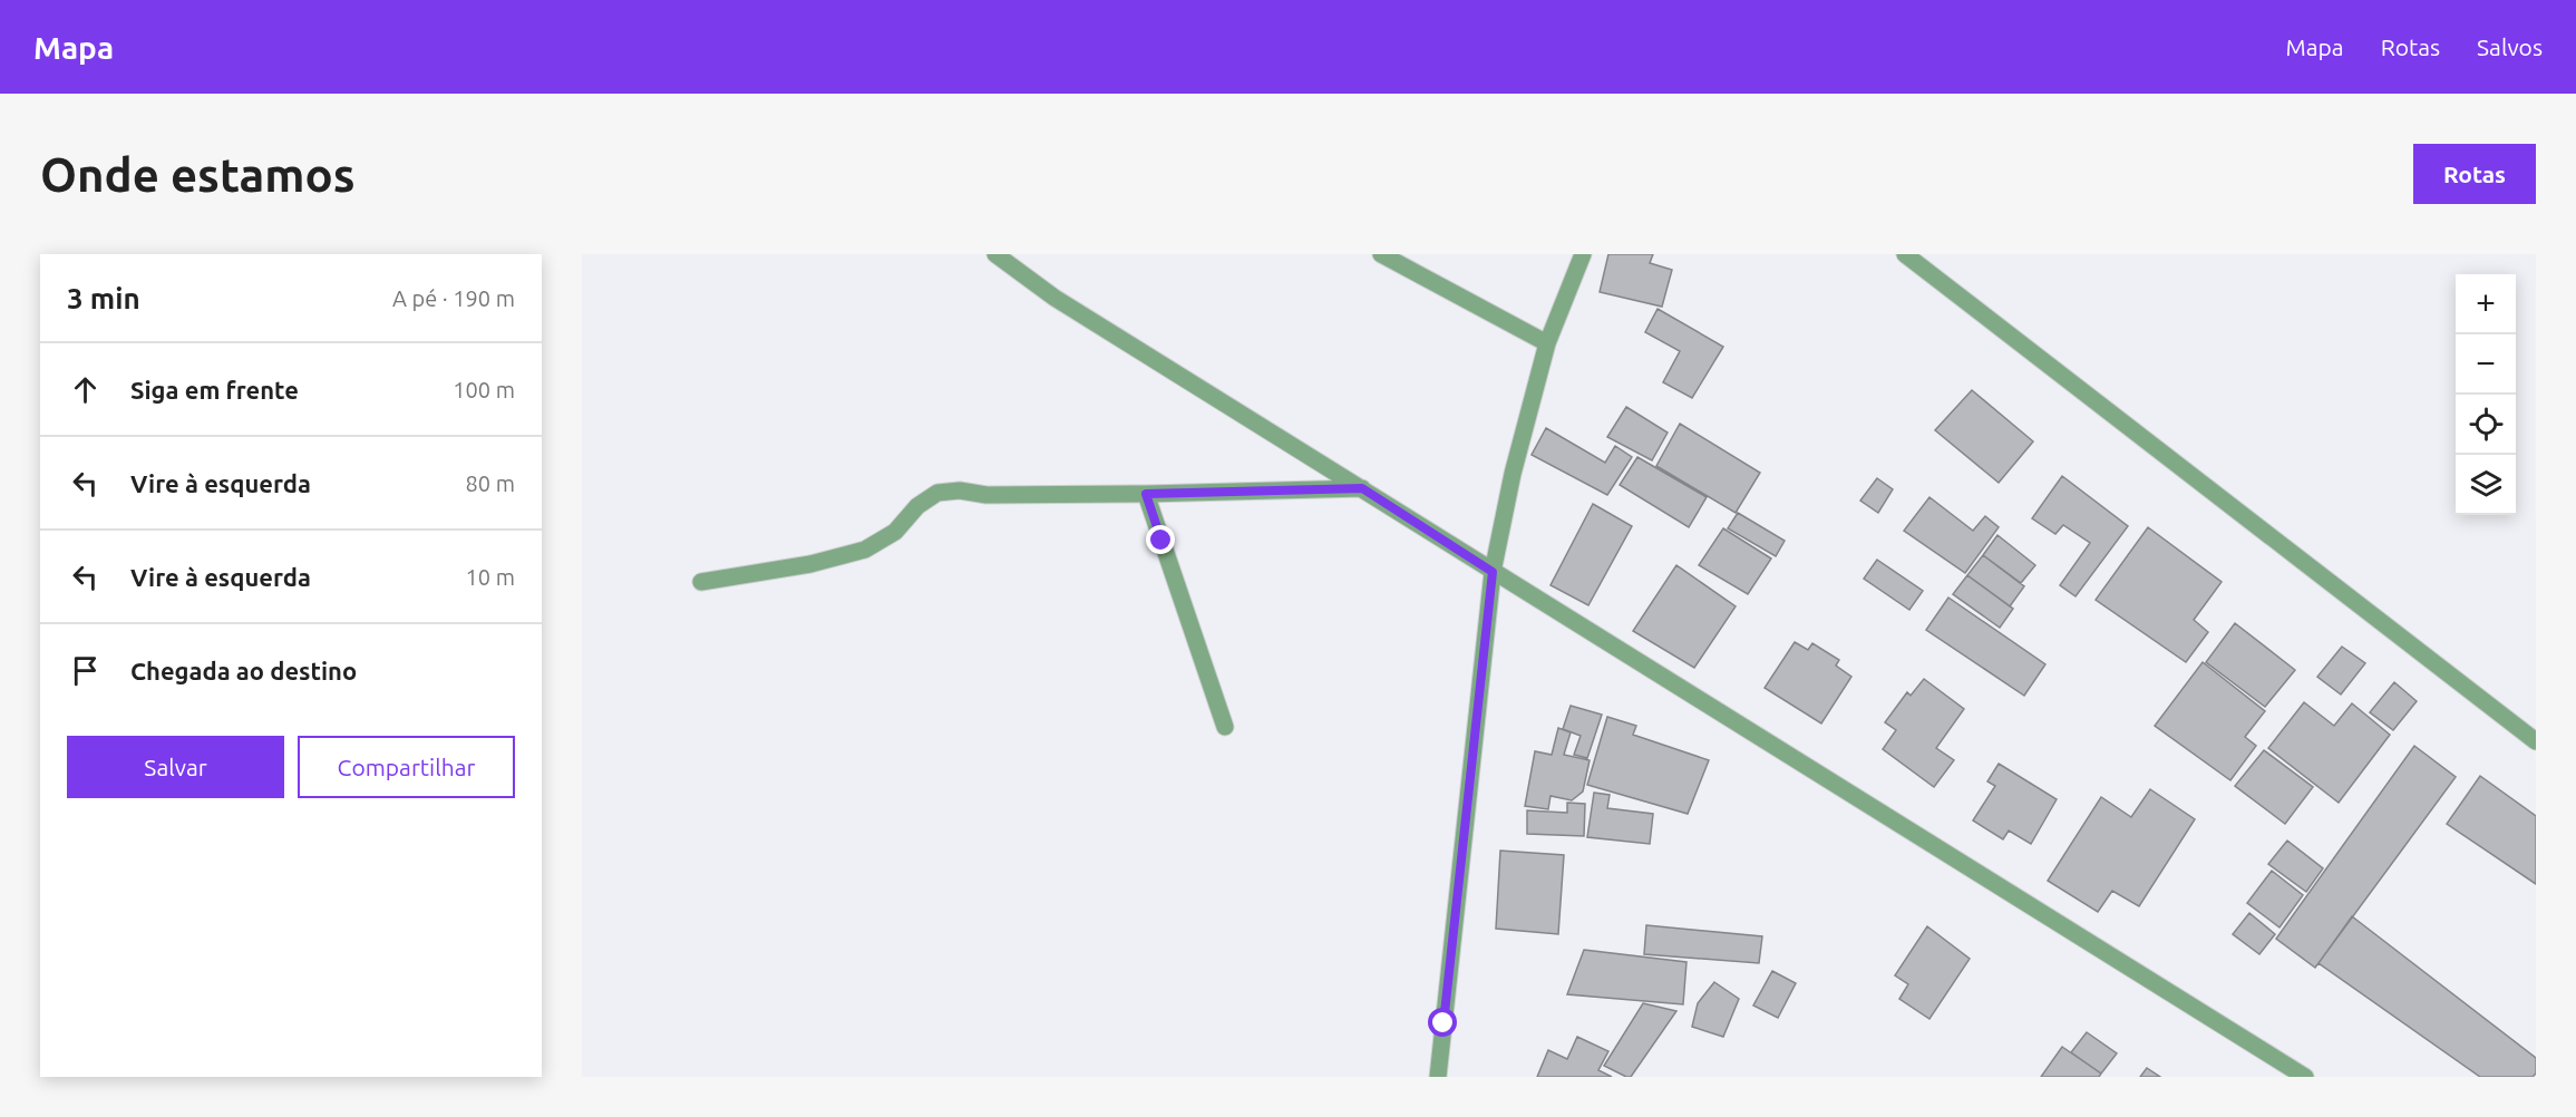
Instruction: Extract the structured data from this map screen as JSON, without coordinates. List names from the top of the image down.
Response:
{
  "page": {
    "header": "Mapa",
    "nav": ["Mapa", "Rotas", "Salvos"],
    "buttons": [
      "Rotas",
      ["Salvar", "Compartilhar"]
    ],
    "title": "Onde estamos",
    "heading": ["3 min", "A pé · 190 m"],
    "map_buttons": ["+", "−"],
    "list": [
      ["Siga em frente", "100 m"],
      ["Vire à esquerda", "80 m"],
      ["Vire à esquerda", "10 m"],
      "Chegada ao destino"
    ]
  }
}
